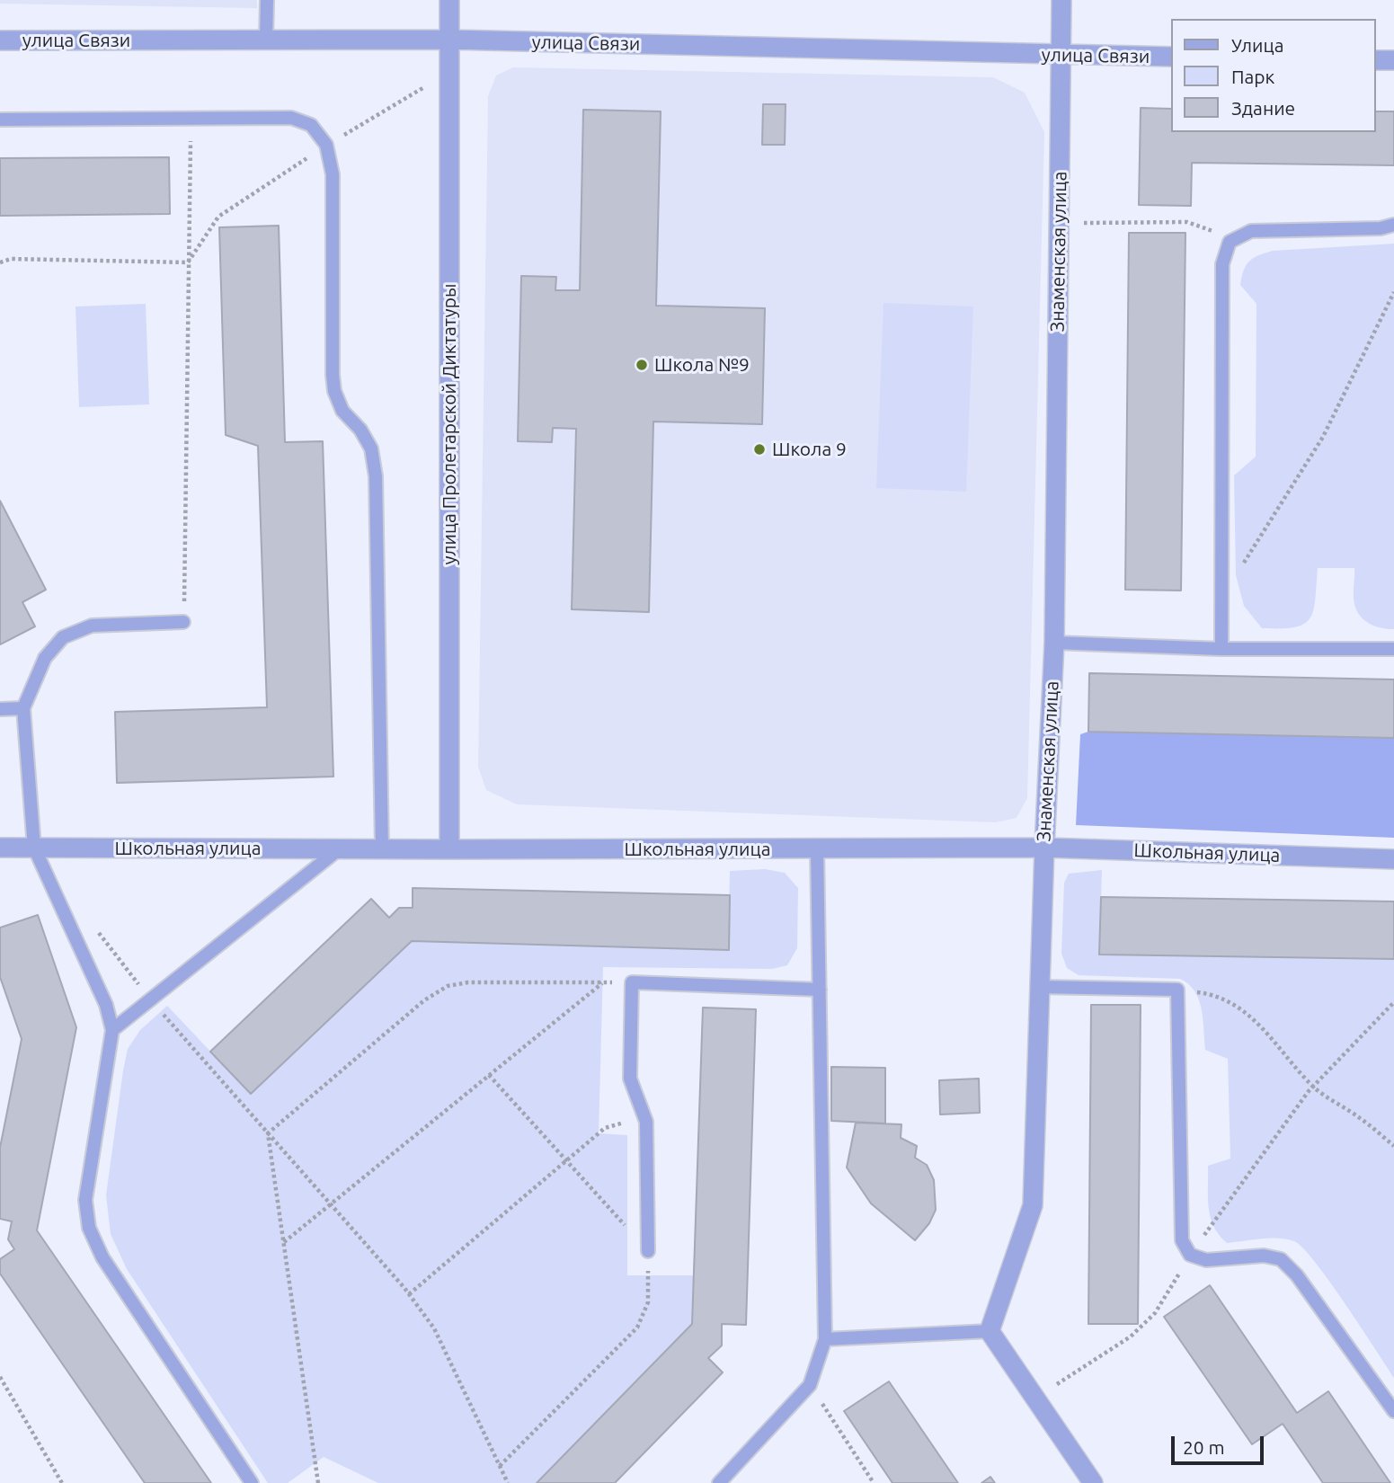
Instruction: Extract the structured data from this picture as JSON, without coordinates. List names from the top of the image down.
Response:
{
  "streets": {
    "street": [
      "улица Связи",
      "Знаменская улица",
      "улица Пролетарской Диктатуры",
      "Школьная улица"
    ]
  },
  "crossings": [
    ["улица Связи", "Знаменская улица"],
    ["улица Связи", "улица Пролетарской Диктатуры"],
    ["Знаменская улица", "Школьная улица"],
    ["улица Пролетарской Диктатуры", "Школьная улица"]
  ],
  "places": ["Школа №9", "Школа 9"],
  "legend": ["Улица", "Парк", "Здание"],
  "scale_bar": "20 m"
}
